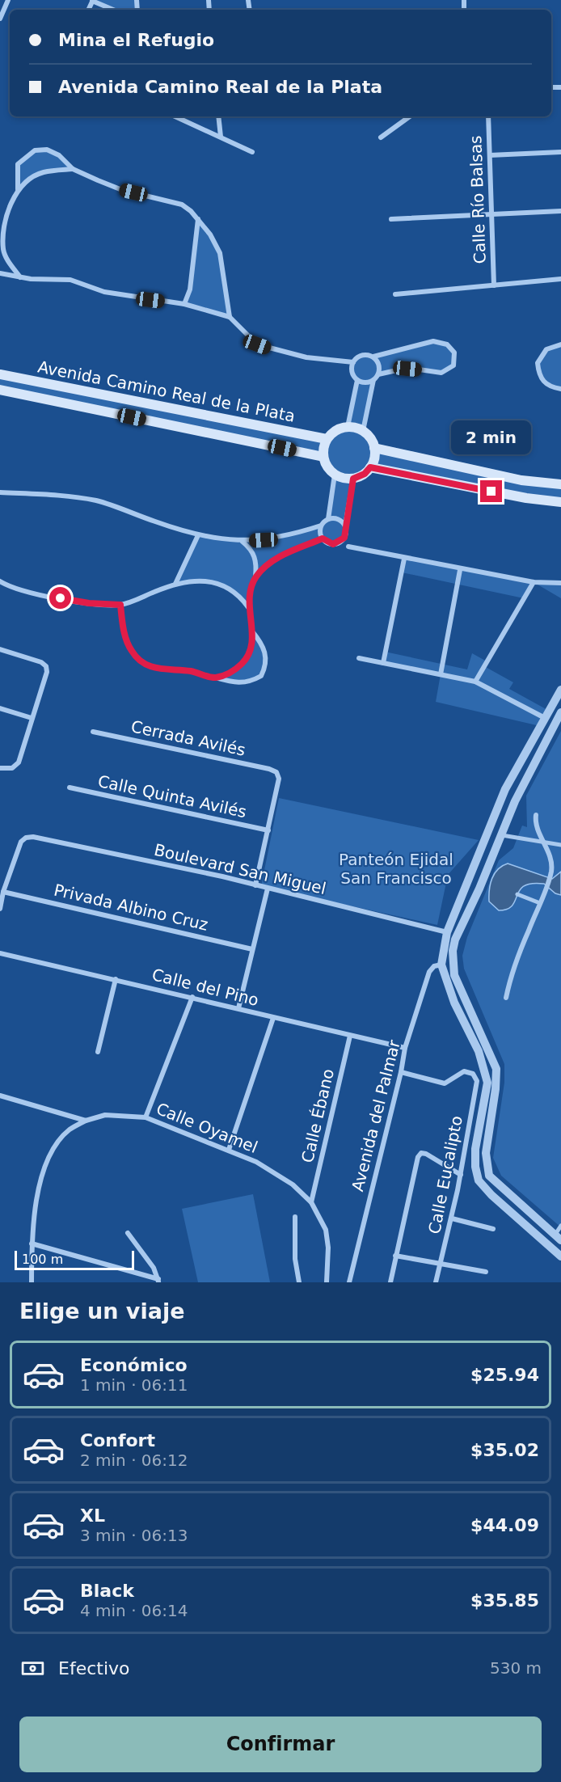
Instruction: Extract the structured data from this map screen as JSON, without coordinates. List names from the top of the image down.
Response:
{
  "streets": {
    "main road": ["Avenida Camino Real de la Plata"],
    "street": [
      "Calle Río Balsas",
      "Cerrada Avilés",
      "Calle Quinta Avilés",
      "Boulevard San Miguel",
      "Privada Albino Cruz",
      "Calle del Pino",
      "Calle Ébano",
      "Avenida del Palmar",
      "Calle Oyamel",
      "Calle Eucalipto"
    ]
  },
  "crossings": [
    ["Cerrada Avilés", "Calle Quinta Avilés"],
    ["Boulevard San Miguel", "Privada Albino Cruz"],
    ["Calle del Pino", "Calle Ébano"],
    ["Calle del Pino", "Avenida del Palmar"],
    ["Calle Ébano", "Calle Oyamel"],
    ["Avenida del Palmar", "Calle Eucalipto"]
  ],
  "parks": ["Panteón Ejidal San Francisco"],
  "scale_bar": "100 m",
  "page": {
    "banner": ["Mina el Refugio", "Avenida Camino Real de la Plata"],
    "bubble": "2 min",
    "scale": "100 m",
    "heading": "Elige un viaje",
    "list": [
      {
        "name": "Económico",
        "note": "1 min · 06:11",
        "value": "$25.94"
      },
      {
        "name": "Confort",
        "note": "2 min · 06:12",
        "value": "$35.02"
      },
      {
        "name": "XL",
        "note": "3 min · 06:13",
        "value": "$44.09"
      },
      {
        "name": "Black",
        "note": "4 min · 06:14",
        "value": "$35.85"
      }
    ],
    "pay": ["Efectivo", "530 m"],
    "buttons": "Confirmar"
  }
}
